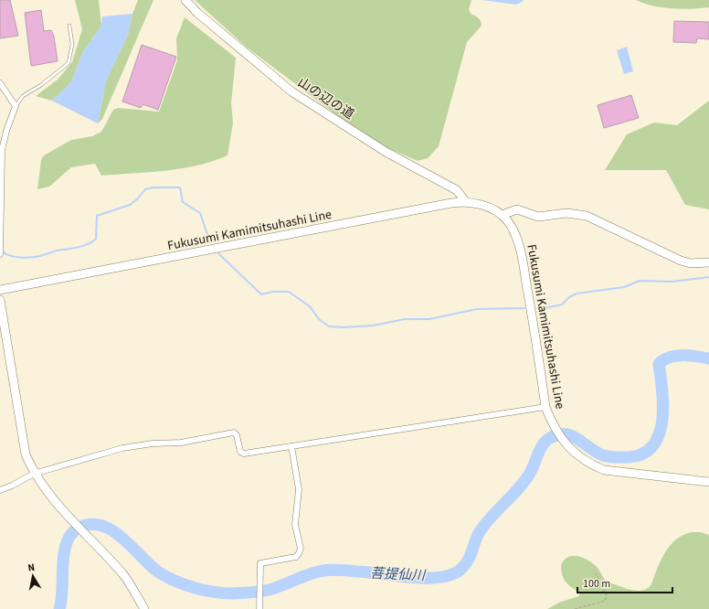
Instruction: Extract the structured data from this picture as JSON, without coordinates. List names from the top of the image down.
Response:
{
  "streets": {
    "main road": ["山の辺の道", "Fukusumi Kamimitsuhashi Line"]
  },
  "crossings": [
    ["山の辺の道", "Fukusumi Kamimitsuhashi Line"]
  ],
  "water": ["菩提仙川"],
  "scale_bar": "100 m",
  "north": "top"
}
